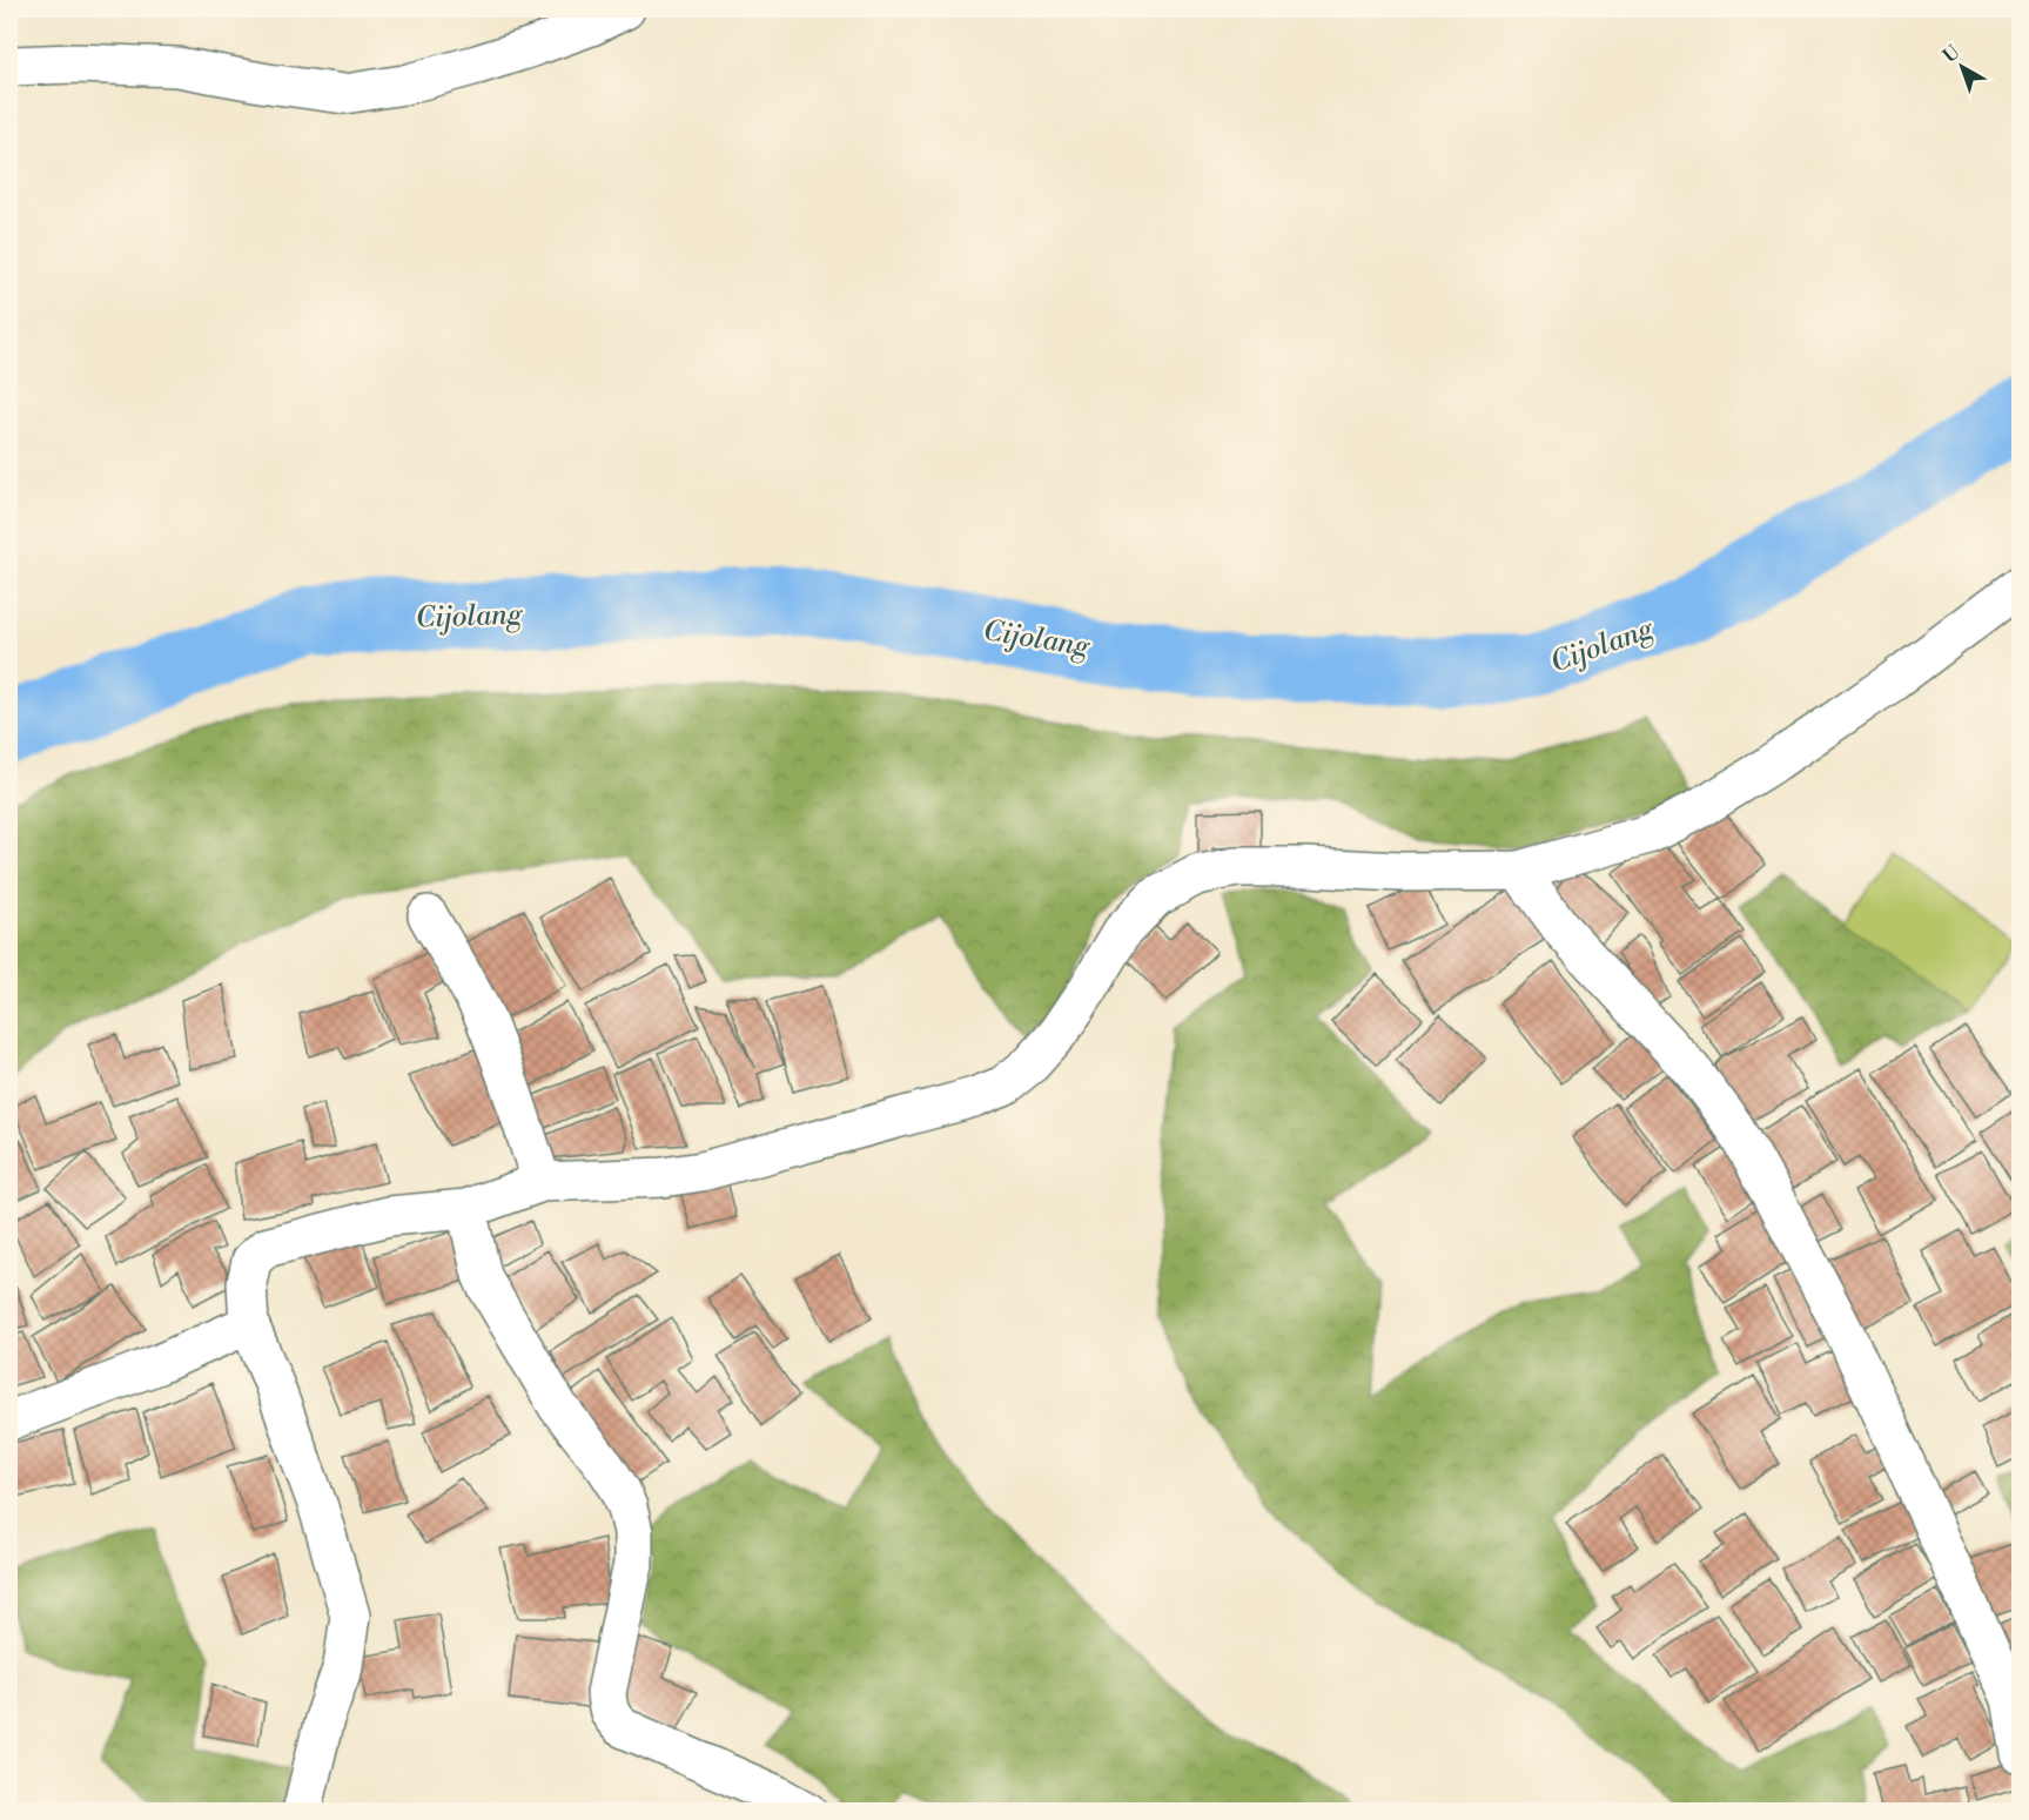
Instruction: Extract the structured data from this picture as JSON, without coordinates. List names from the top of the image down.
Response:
{
  "water": ["Cijolang"],
  "north": "top left"
}
